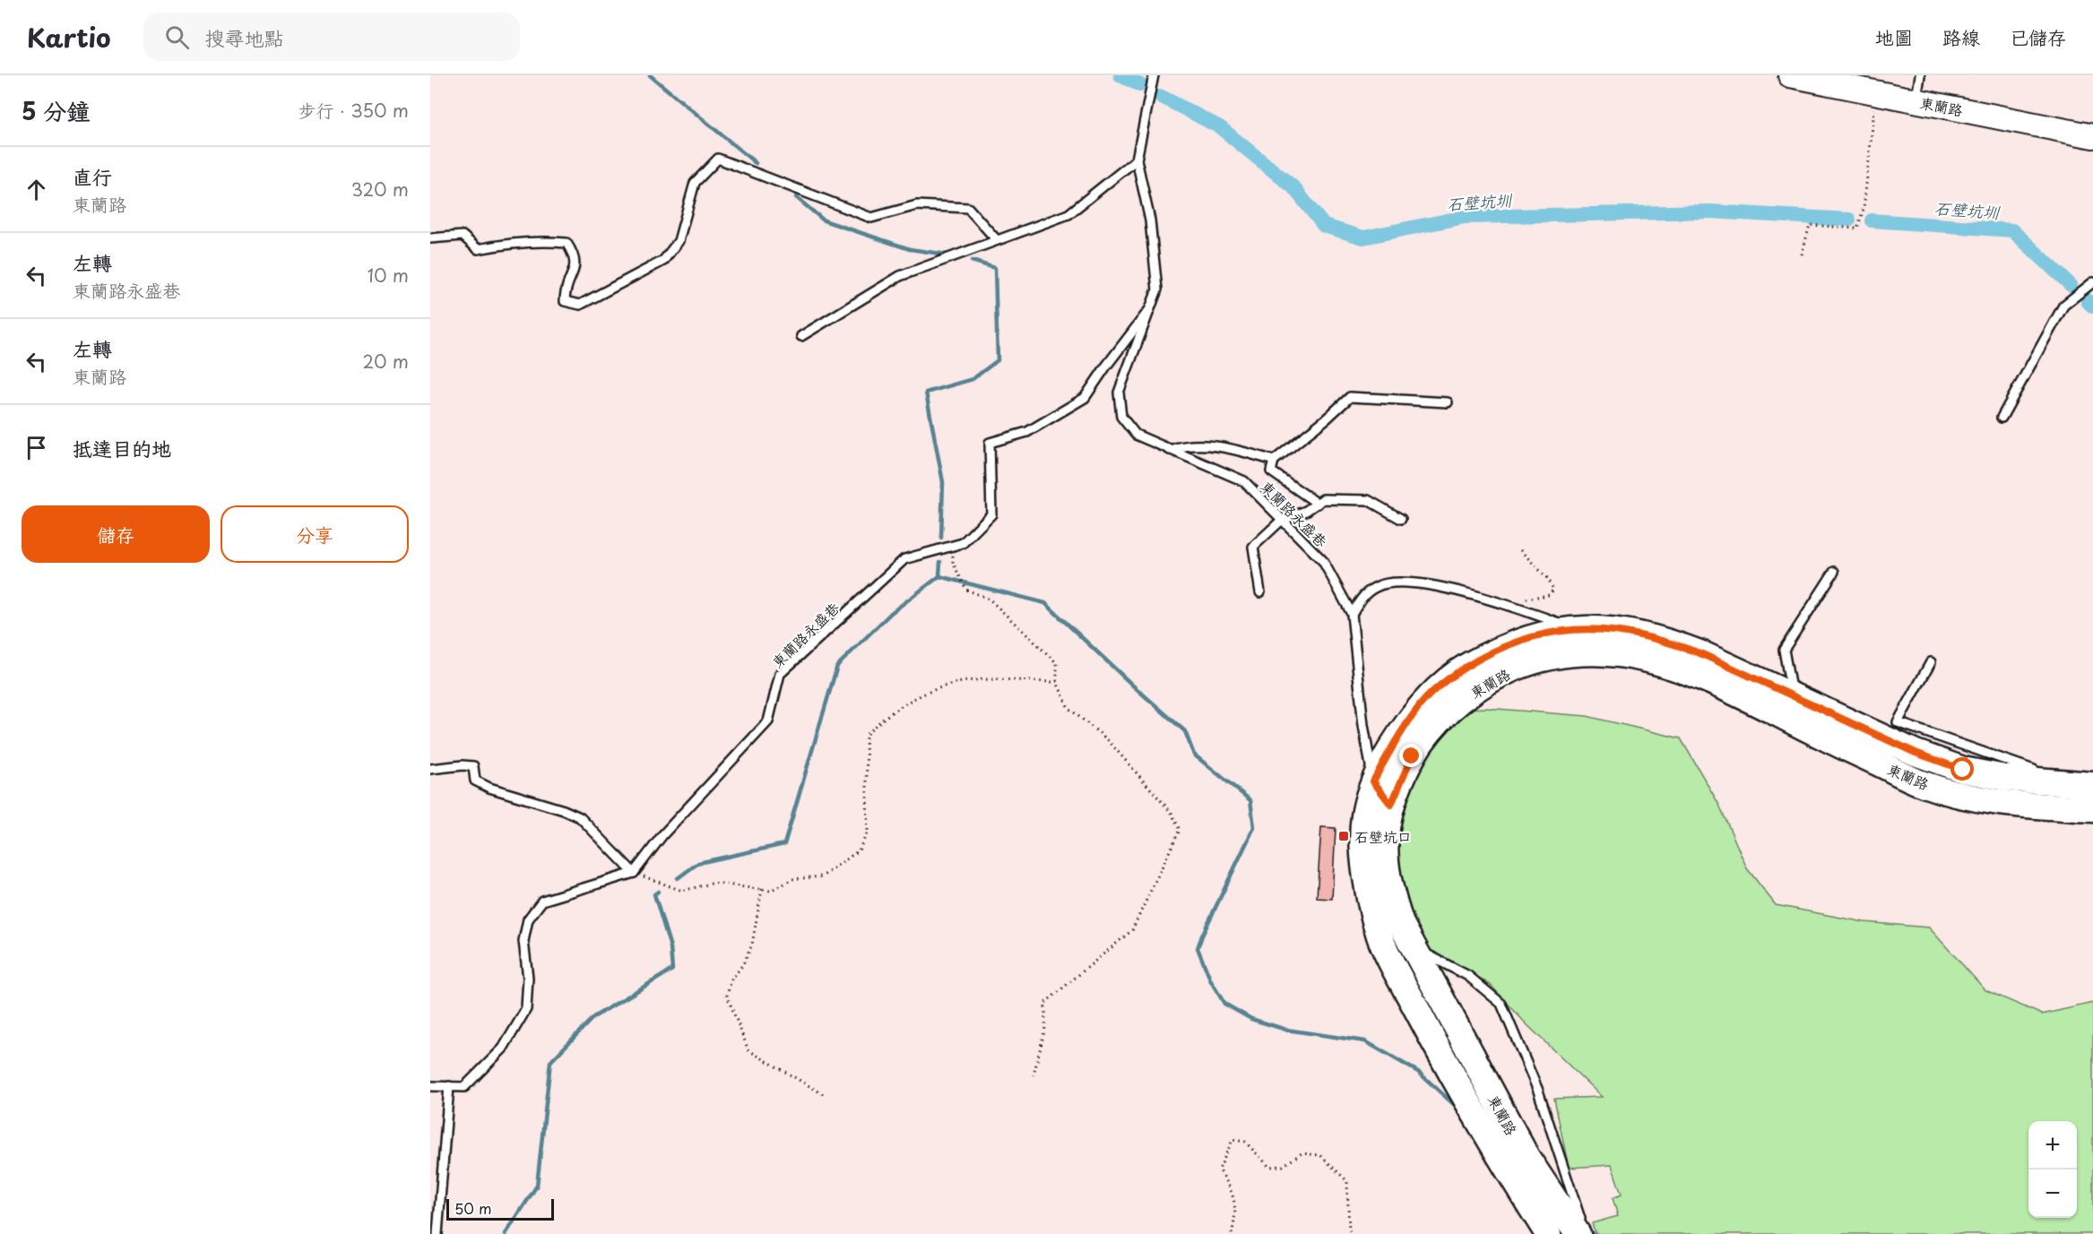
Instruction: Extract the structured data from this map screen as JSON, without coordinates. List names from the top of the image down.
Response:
{
  "streets": {
    "main road": ["東蘭路"],
    "lane": ["東蘭路永盛巷"]
  },
  "crossings": [
    ["東蘭路", "東蘭路永盛巷"]
  ],
  "water": ["石壁坑圳"],
  "places": {
    "transit": ["石壁坑口"]
  },
  "scale_bar": "50 m",
  "page": {
    "header": "Kartio",
    "search": "搜尋地點",
    "nav": ["地圖", "路線", "已儲存"],
    "heading": ["5 分鐘", "步行 · 350 m"],
    "list": [
      ["直行", "東蘭路", "320 m"],
      ["左轉", "東蘭路永盛巷", "10 m"],
      ["左轉", "東蘭路", "20 m"],
      "抵達目的地"
    ],
    "buttons": ["儲存", "分享"],
    "map_buttons": ["+", "−"],
    "scale": "50 m"
  }
}
